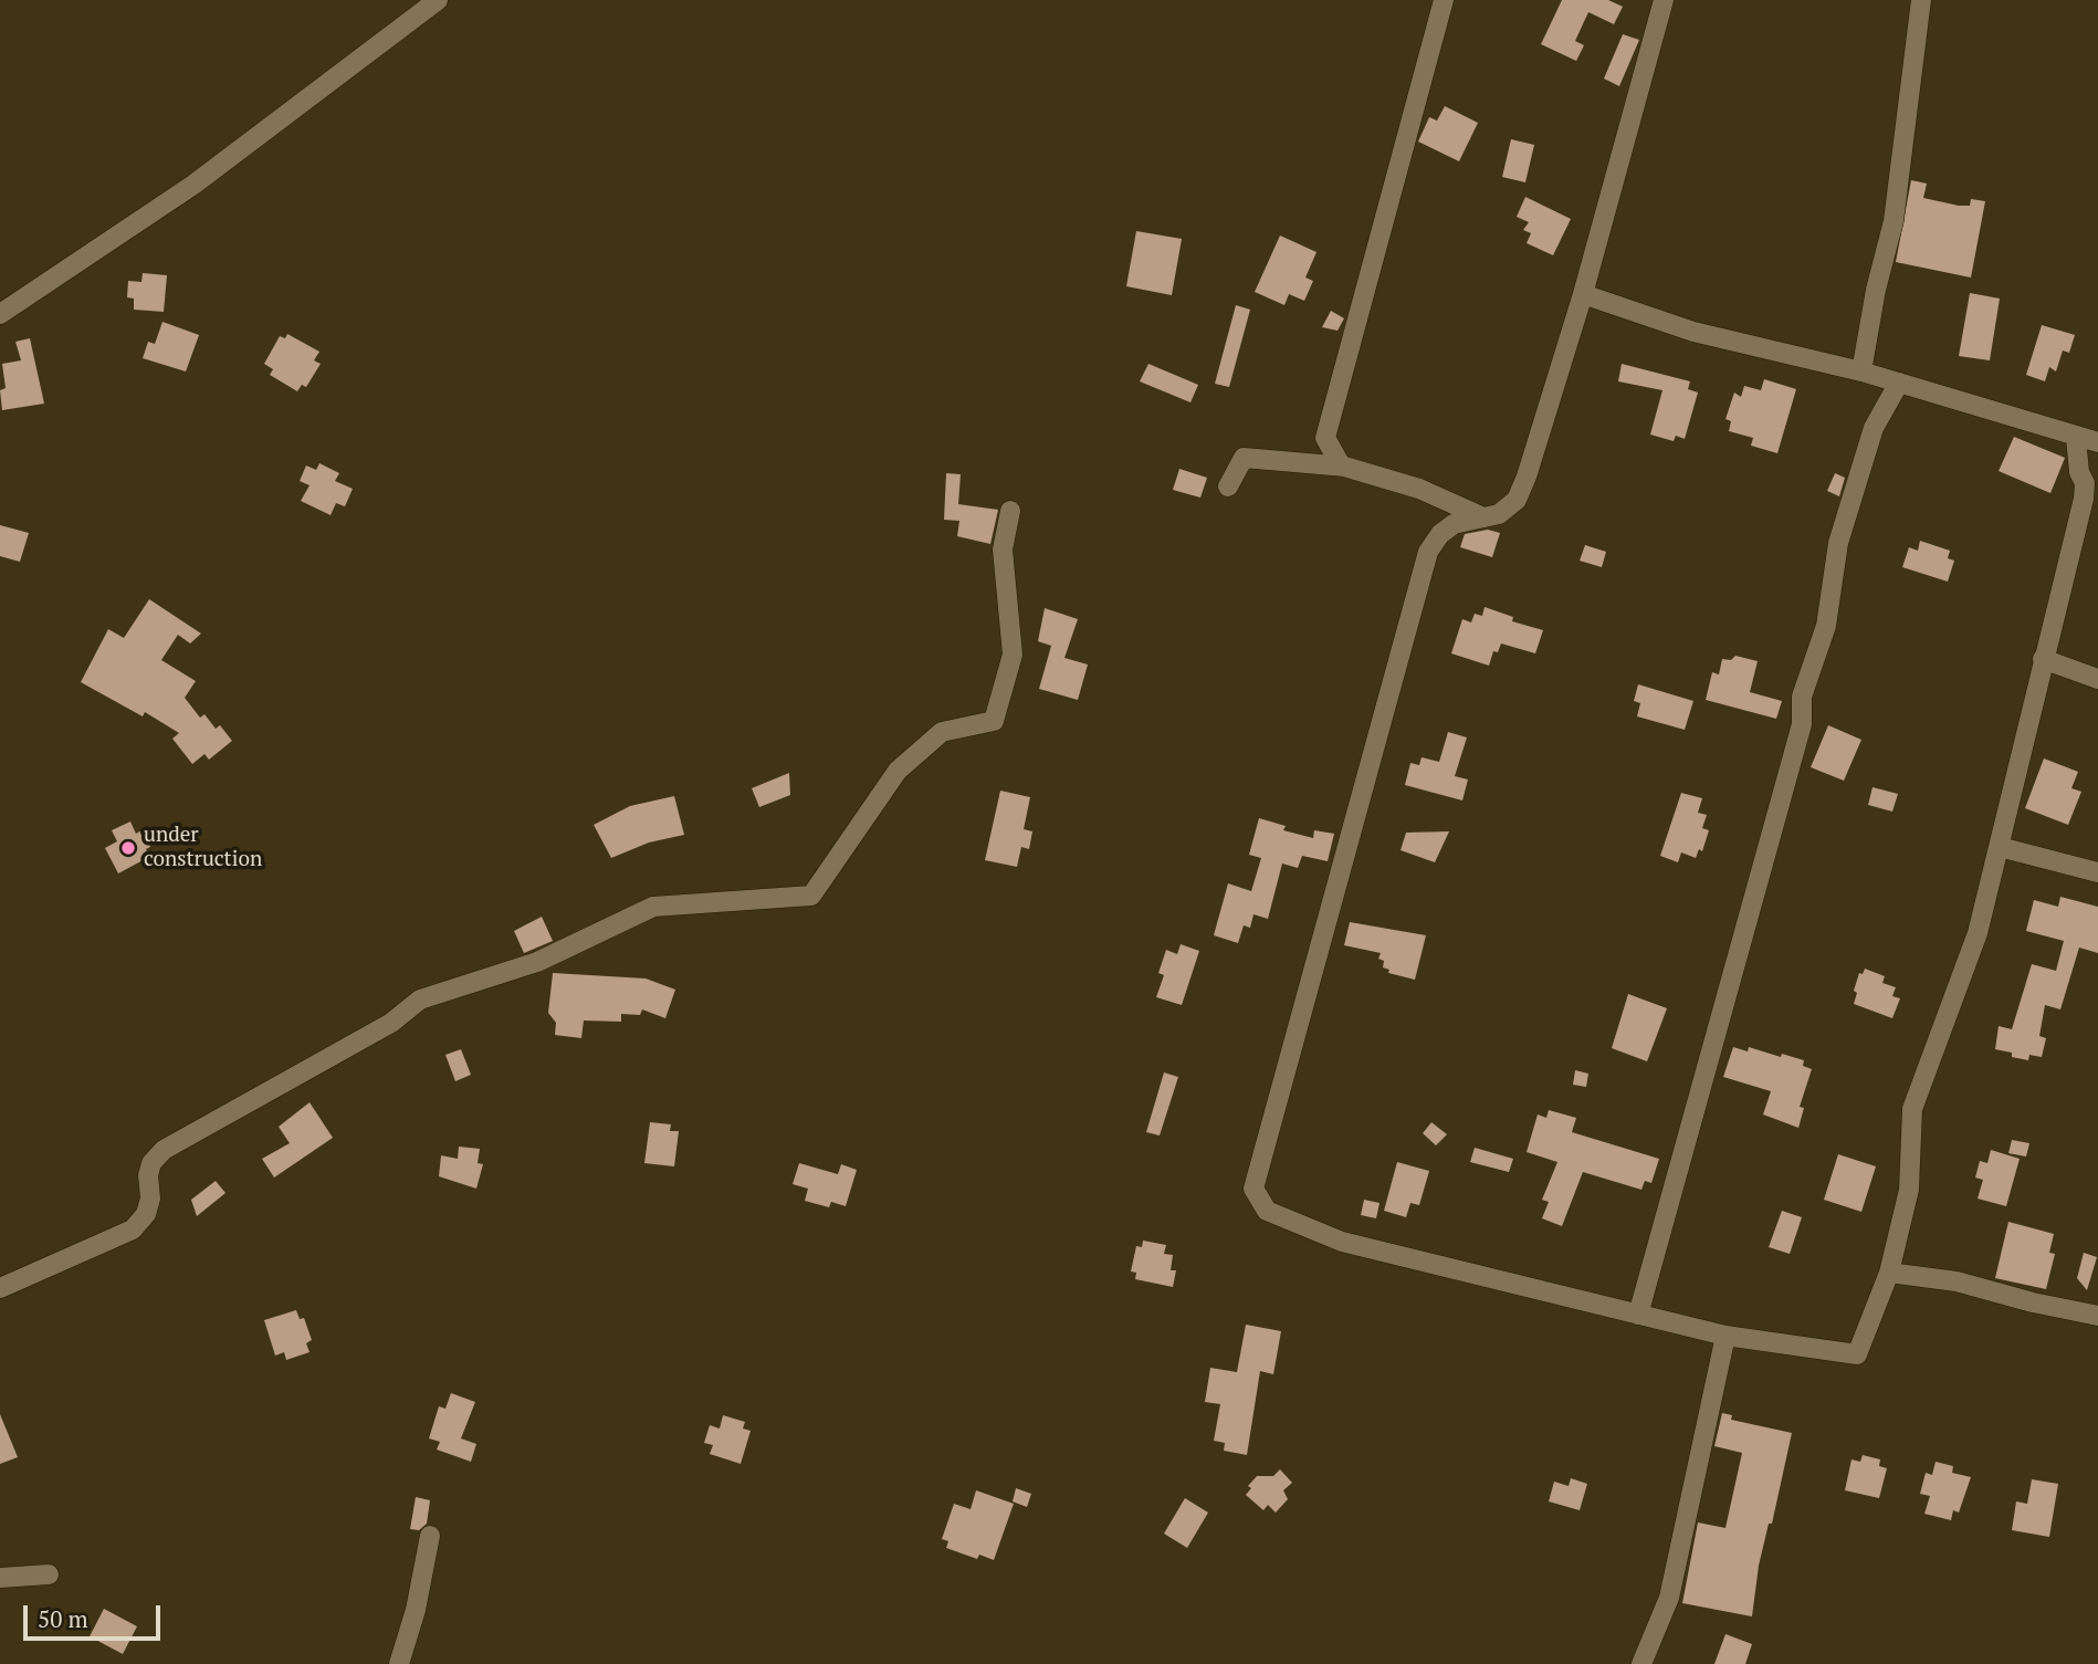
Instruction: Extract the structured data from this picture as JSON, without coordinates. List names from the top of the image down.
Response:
{
  "places": ["under construction"],
  "scale_bar": "50 m"
}
